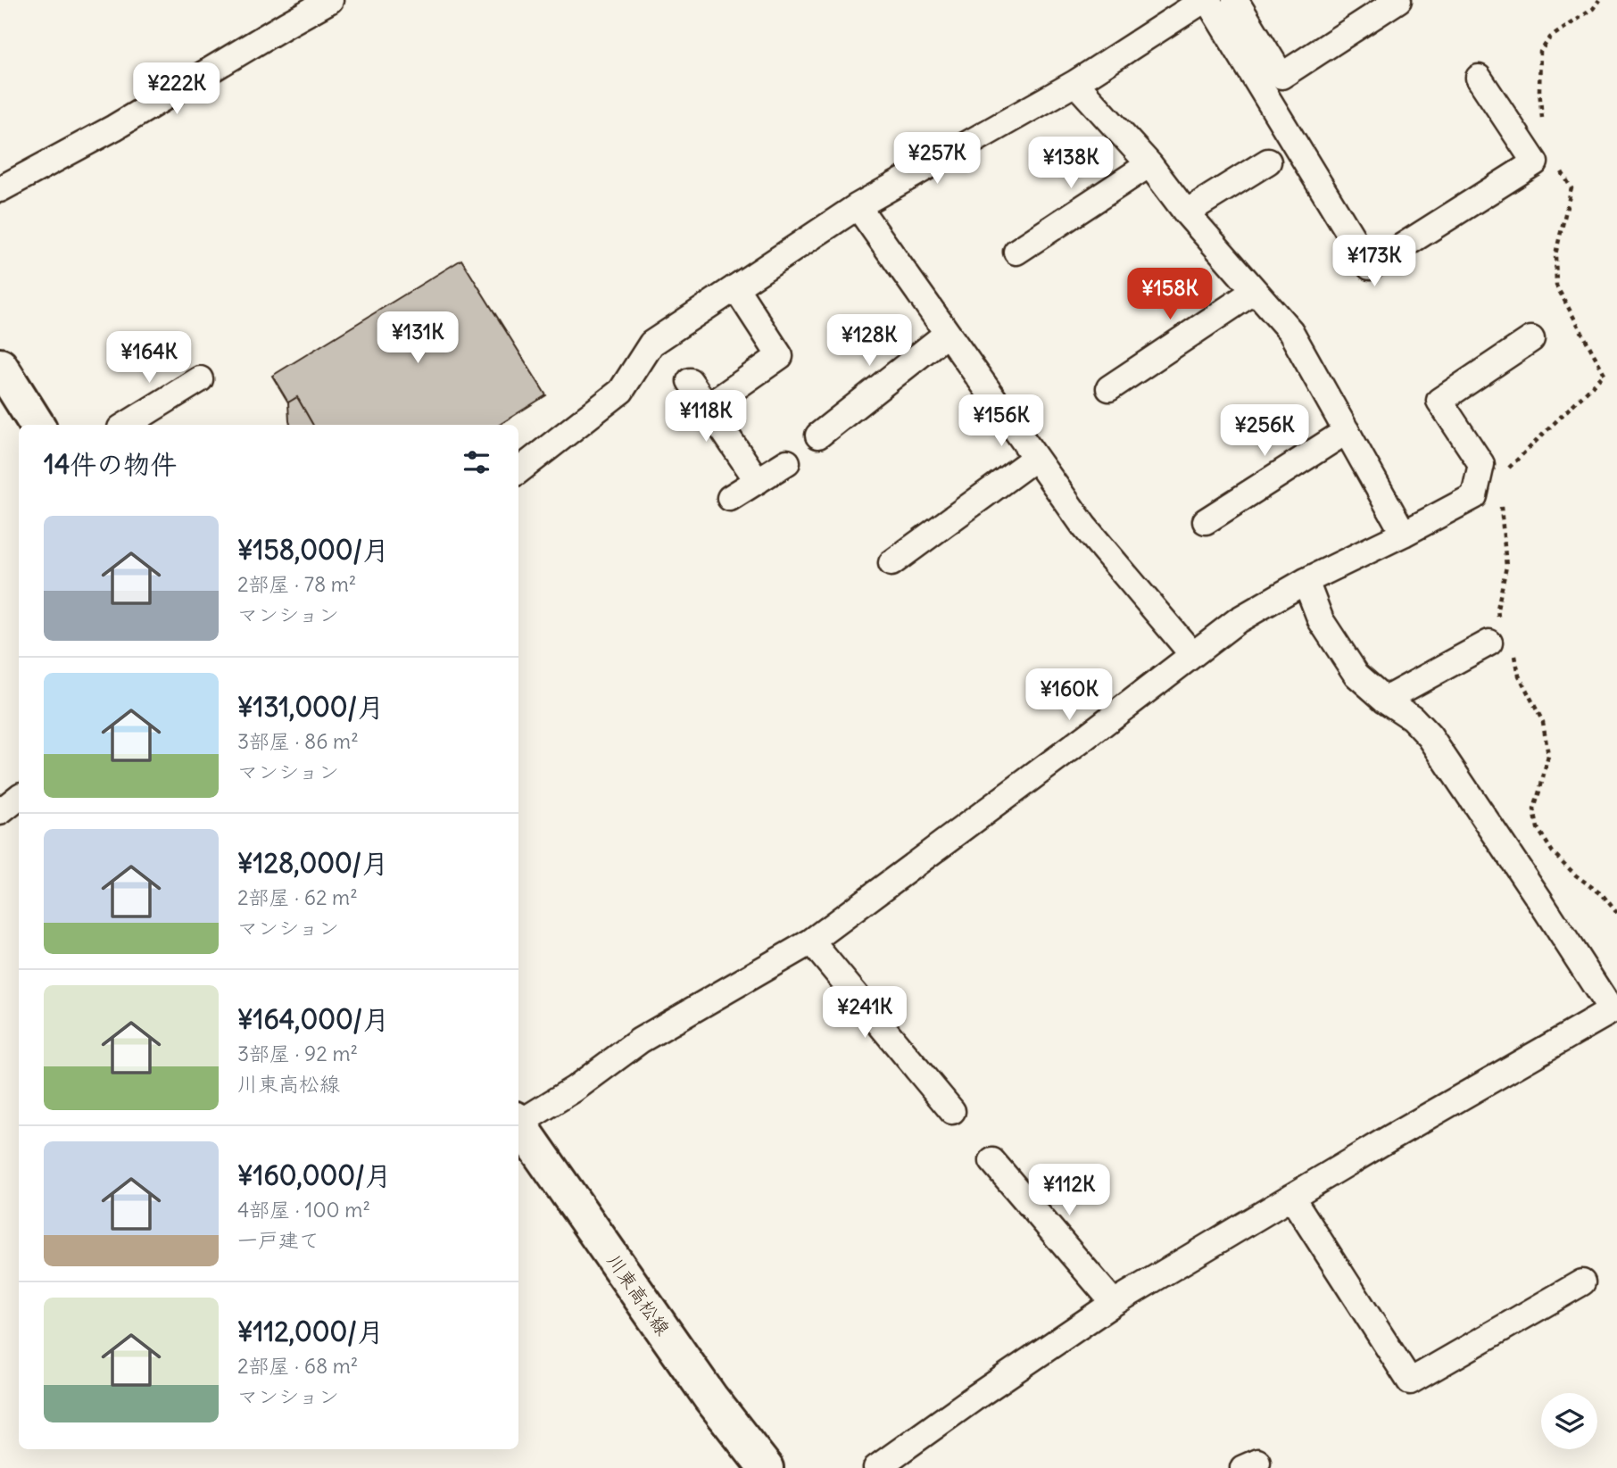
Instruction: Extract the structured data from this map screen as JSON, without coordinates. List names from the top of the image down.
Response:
{
  "streets": {
    "main road": ["川東高松線"]
  },
  "page": {
    "price": [
      "¥222K",
      "¥257K",
      "¥138K",
      "¥173K",
      "¥158K",
      "¥131K",
      "¥128K",
      "¥164K",
      "¥118K",
      "¥156K",
      "¥256K",
      "¥160K",
      "¥241K",
      "¥112K"
    ],
    "heading": "14件の物件",
    "list": [
      {
        "name": "¥158,000/月",
        "note": "2部屋 · 78 m² · マンション"
      },
      {
        "name": "¥131,000/月",
        "note": "3部屋 · 86 m² · マンション"
      },
      {
        "name": "¥128,000/月",
        "note": "2部屋 · 62 m² · マンション"
      },
      {
        "name": "¥164,000/月",
        "note": "3部屋 · 92 m² · 川東高松線"
      },
      {
        "name": "¥160,000/月",
        "note": "4部屋 · 100 m² · 一戸建て"
      },
      {
        "name": "¥112,000/月",
        "note": "2部屋 · 68 m² · マンション"
      }
    ]
  }
}
